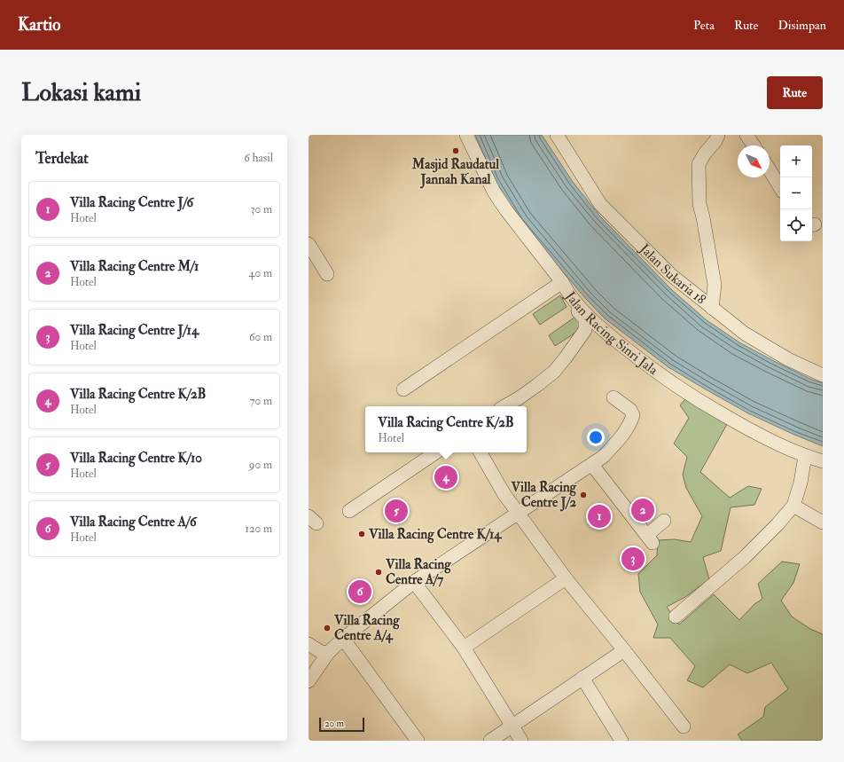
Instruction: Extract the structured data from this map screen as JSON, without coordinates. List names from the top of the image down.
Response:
{
  "streets": {
    "street": ["Jalan Sukaria 18", "Jalan Racing Sinri Jala"]
  },
  "places": [
    "Masjid Raudatul Jannah Kanal",
    "Villa Racing Centre J/2",
    "Villa Racing Centre K/14",
    "Villa Racing Centre A/7",
    "Villa Racing Centre A/4"
  ],
  "scale_bar": "20 m",
  "north": "bottom right",
  "page": {
    "header": "Kartio",
    "nav": ["Peta", "Rute", "Disimpan"],
    "buttons": "Rute",
    "title": "Lokasi kami",
    "heading": ["Terdekat", "6 hasil"],
    "map_buttons": ["+", "−"],
    "list": [
      {
        "mark": "1",
        "name": "Villa Racing Centre J/6",
        "note": "Hotel",
        "value": "30 m"
      },
      {
        "mark": "2",
        "name": "Villa Racing Centre M/1",
        "note": "Hotel",
        "value": "40 m"
      },
      {
        "mark": "3",
        "name": "Villa Racing Centre J/14",
        "note": "Hotel",
        "value": "60 m"
      },
      {
        "mark": "4",
        "name": "Villa Racing Centre K/2B",
        "note": "Hotel",
        "value": "70 m"
      },
      {
        "mark": "5",
        "name": "Villa Racing Centre K/10",
        "note": "Hotel",
        "value": "90 m"
      },
      {
        "mark": "6",
        "name": "Villa Racing Centre A/6",
        "note": "Hotel",
        "value": "120 m"
      }
    ],
    "popup": ["Villa Racing Centre K/2B", "Hotel"],
    "pins": [
      "4",
      "2",
      "5",
      "1",
      "3",
      "6"
    ],
    "scale": "20 m"
  }
}
